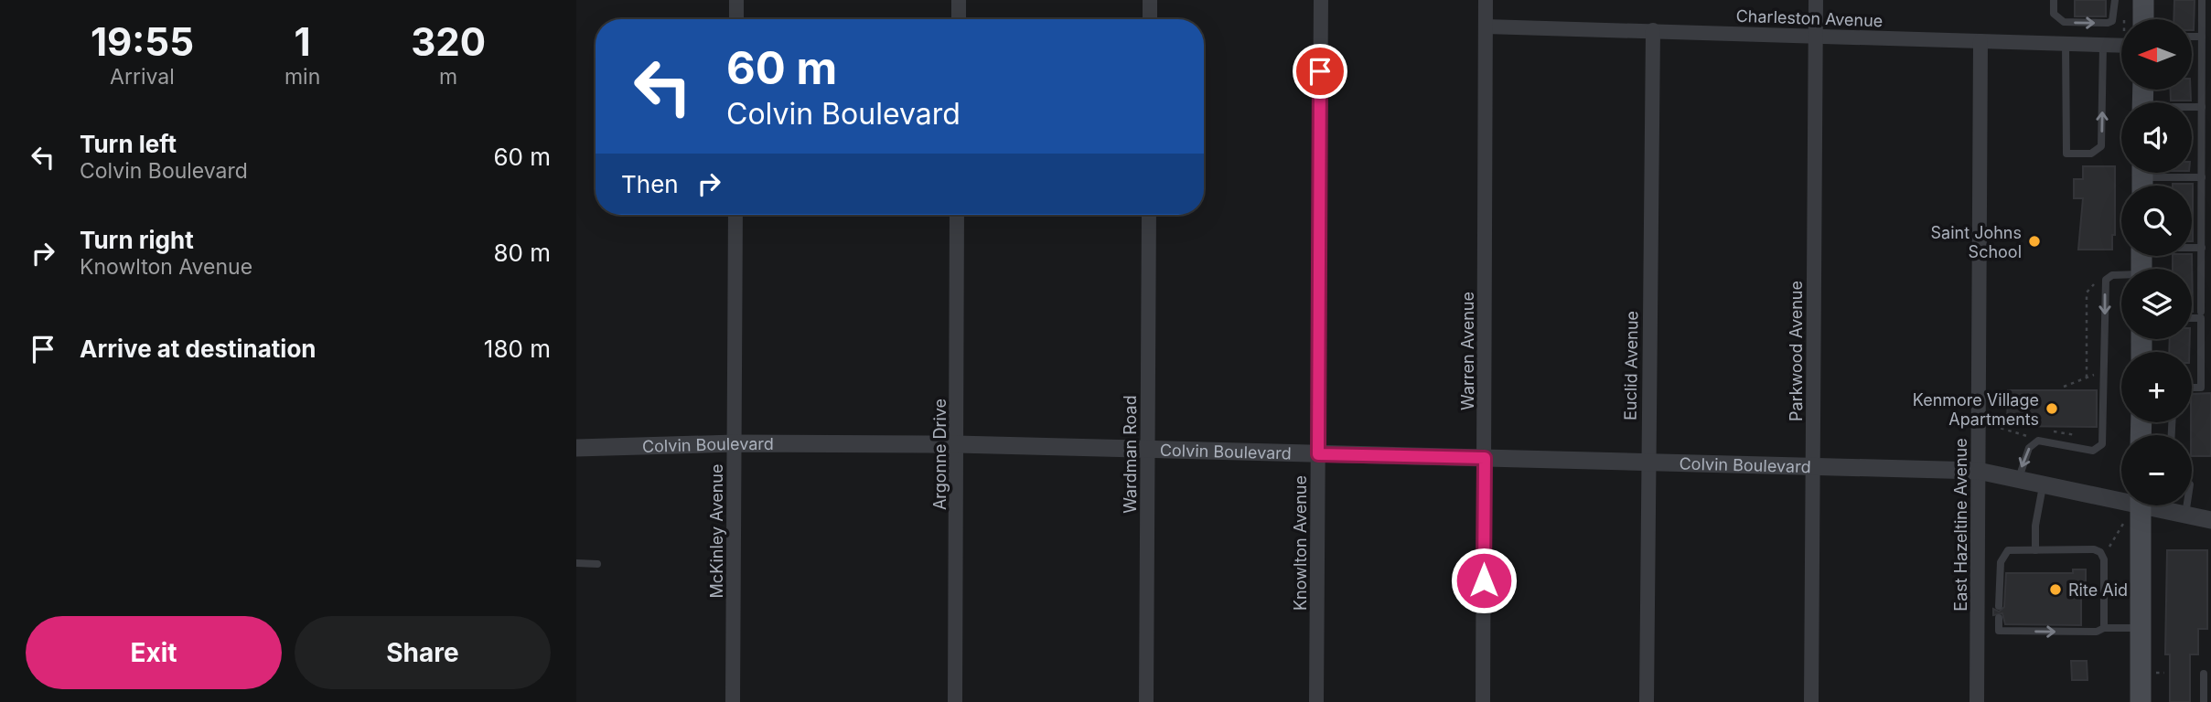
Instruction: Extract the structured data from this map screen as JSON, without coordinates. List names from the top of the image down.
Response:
{
  "streets": {
    "street": [
      "Charleston Avenue",
      "Warren Avenue",
      "Parkwood Avenue",
      "Euclid Avenue",
      "Colvin Boulevard",
      "Argonne Drive",
      "Wardman Road",
      "East Hazeltine Avenue",
      "McKinley Avenue",
      "Knowlton Avenue"
    ]
  },
  "crossings": [
    ["Charleston Avenue", "Warren Avenue"],
    ["Charleston Avenue", "Parkwood Avenue"],
    ["Charleston Avenue", "Euclid Avenue"],
    ["Charleston Avenue", "East Hazeltine Avenue"],
    ["Warren Avenue", "Colvin Boulevard"],
    ["Parkwood Avenue", "Colvin Boulevard"],
    ["Euclid Avenue", "Colvin Boulevard"],
    ["Colvin Boulevard", "Argonne Drive"],
    ["Colvin Boulevard", "Wardman Road"],
    ["Colvin Boulevard", "East Hazeltine Avenue"],
    ["Colvin Boulevard", "McKinley Avenue"],
    ["Colvin Boulevard", "Knowlton Avenue"]
  ],
  "places": ["Saint Johns School", "Kenmore Village Apartments", "Rite Aid"],
  "north": "left",
  "page": {
    "eta": [
      "19:55",
      "Arrival",
      "1",
      "min",
      "320",
      "m"
    ],
    "map_buttons": ["+", "−"],
    "turn": ["60 m", "Colvin Boulevard"],
    "list": [
      {
        "name": "Turn left",
        "note": "Colvin Boulevard",
        "value": "60 m"
      },
      {
        "name": "Turn right",
        "note": "Knowlton Avenue",
        "value": "80 m"
      },
      {
        "name": "Arrive at destination",
        "value": "180 m"
      }
    ],
    "then": "Then",
    "buttons": ["Exit", "Share"]
  }
}
